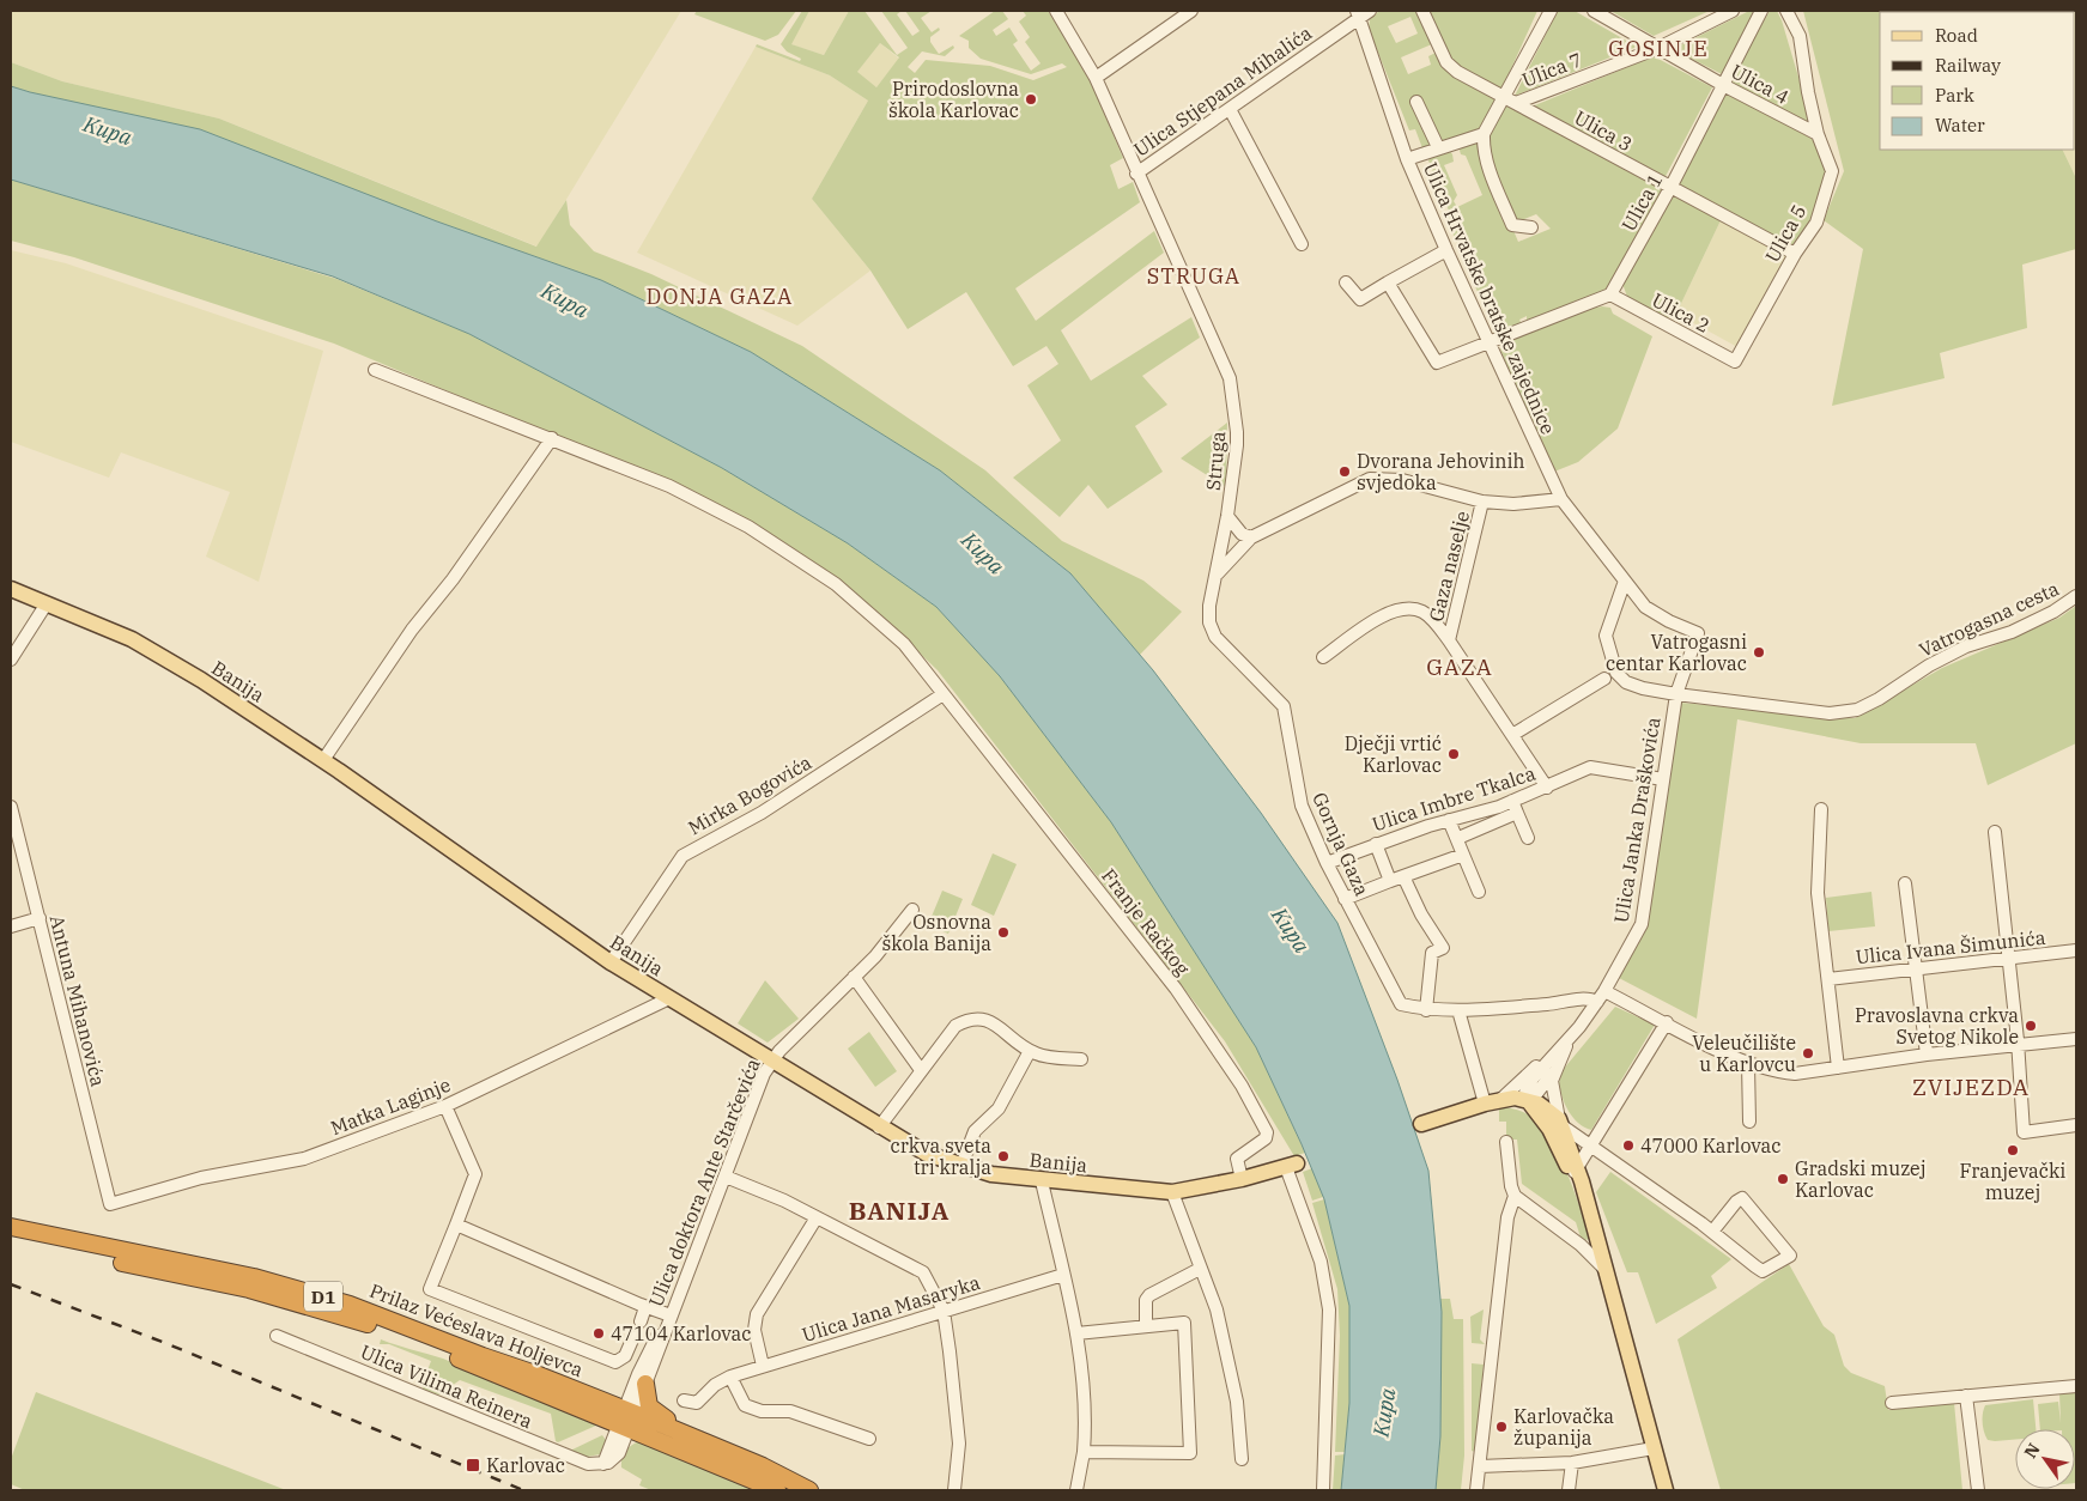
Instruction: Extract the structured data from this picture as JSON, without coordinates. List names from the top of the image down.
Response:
{
  "streets": {
    "highway": ["D1", "Prilaz Većeslava Holjevca"],
    "main road": ["Banija"],
    "street": [
      "Ulica 7",
      "Ulica 4",
      "Ulica Stjepana Mihalića",
      "Ulica 3",
      "Ulica 1",
      "Ulica 5",
      "Ulica Hrvatske bratske zajednice",
      "Ulica 2",
      "Struga",
      "Gaza naselje",
      "Vatrogasna cesta",
      "Mirka Bogovića",
      "Ulica Imbre Tkalca",
      "Ulica Janka Draškovića",
      "Gornja Gaza",
      "Franje Račkog",
      "Ulica Ivana Šimunića",
      "Antuna Mihanovića",
      "Matka Laginje",
      "Ulica doktora Ante Starčevića",
      "Ulica Jana Masaryka",
      "Ulica Vilima Reinera"
    ]
  },
  "crossings": [
    ["Ulica 7", "Ulica 4"],
    ["Ulica 7", "Ulica 3"],
    ["Ulica 4", "Ulica 1"],
    ["Ulica 4", "Ulica 5"],
    ["Ulica Stjepana Mihalića", "Ulica Hrvatske bratske zajednice"],
    ["Ulica Stjepana Mihalića", "Struga"],
    ["Ulica 3", "Ulica 1"],
    ["Ulica 3", "Ulica 5"],
    ["Ulica 1", "Ulica 2"],
    ["Ulica 5", "Ulica 2"],
    ["Ulica Hrvatske bratske zajednice", "Vatrogasna cesta"],
    ["Ulica Hrvatske bratske zajednice", "Ulica Janka Draškovića"],
    ["Struga", "Gornja Gaza"],
    ["Gaza naselje", "Ulica Imbre Tkalca"],
    ["Vatrogasna cesta", "Ulica Janka Draškovića"],
    ["Banija", "Mirka Bogovića"],
    ["Banija", "Franje Račkog"],
    ["Banija", "Matka Laginje"],
    ["Banija", "Ulica doktora Ante Starčevića"],
    ["Mirka Bogovića", "Franje Račkog"],
    ["Ulica Imbre Tkalca", "Ulica Janka Draškovića"],
    ["Ulica Imbre Tkalca", "Gornja Gaza"],
    ["Antuna Mihanovića", "Matka Laginje"],
    ["Ulica doktora Ante Starčevića", "Prilaz Većeslava Holjevca"],
    ["Ulica doktora Ante Starčevića", "Ulica Vilima Reinera"],
    ["Prilaz Većeslava Holjevca", "Ulica Vilima Reinera"]
  ],
  "districts": [
    "GOSINJE",
    "STRUGA",
    "DONJA GAZA",
    "GAZA",
    "ZVIJEZDA",
    "BANIJA"
  ],
  "water": ["Kupa"],
  "places": {
    "other": [
      "Prirodoslovna škola Karlovac",
      "Dvorana Jehovinih svjedoka",
      "Vatrogasni centar Karlovac",
      "Dječji vrtić Karlovac",
      "Osnovna škola Banija",
      "Pravoslavna crkva Svetog Nikole",
      "Veleučilište u Karlovcu",
      "47000 Karlovac",
      "Franjevački muzej",
      "crkva sveta tri kralja",
      "Gradski muzej Karlovac",
      "47104 Karlovac",
      "Karlovačka županija"
    ],
    "transit": ["Karlovac"]
  },
  "legend": [
    "Road",
    "Railway",
    "Park",
    "Water"
  ],
  "north": "top left"
}
